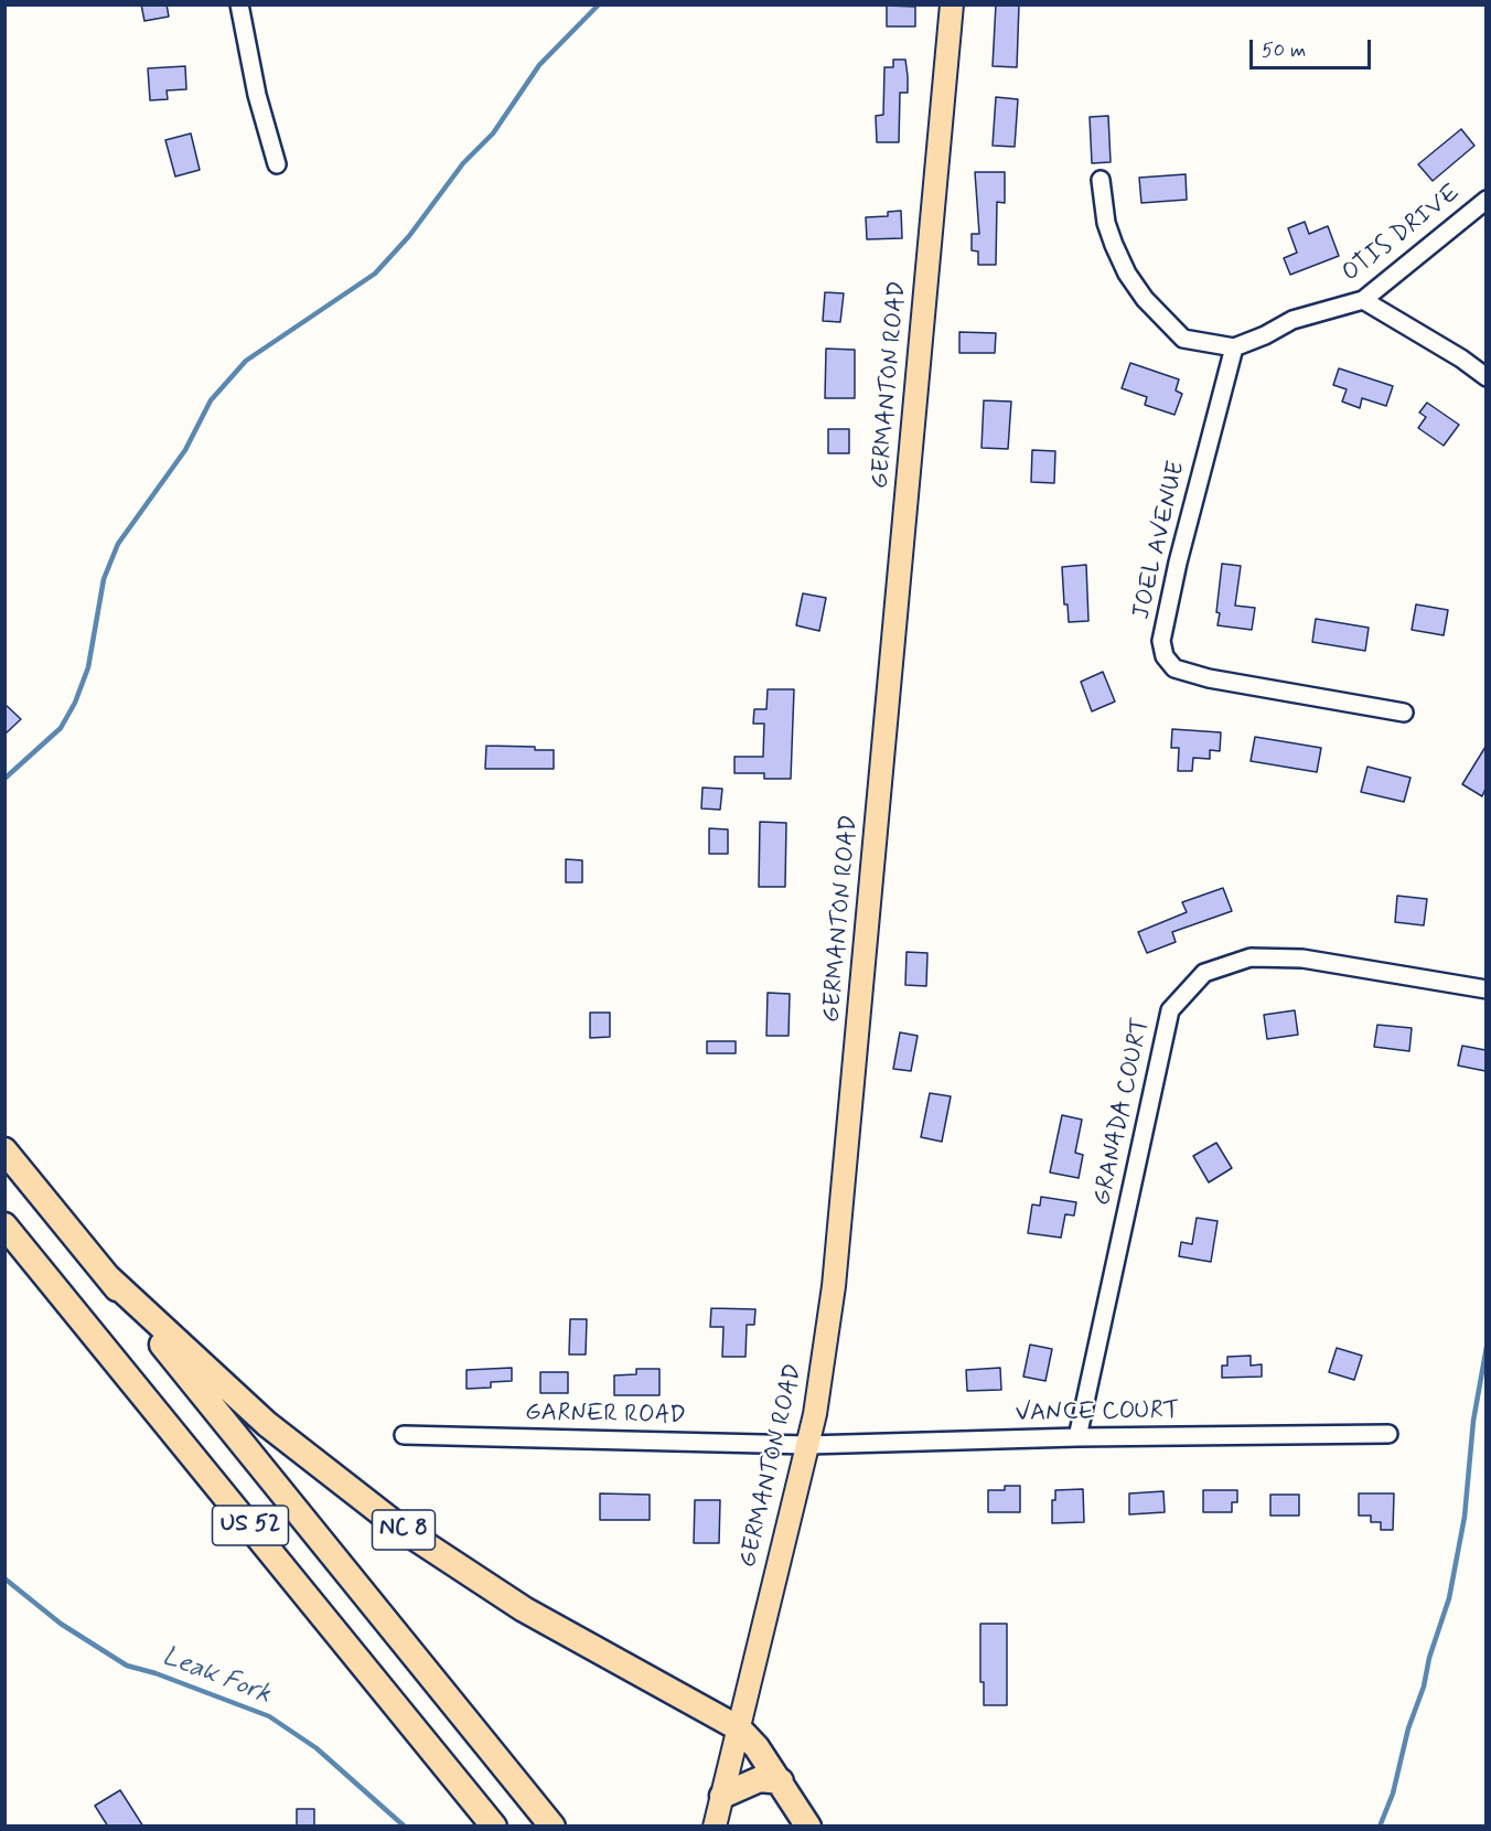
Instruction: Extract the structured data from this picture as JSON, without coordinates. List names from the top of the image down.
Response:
{
  "streets": {
    "highway": ["US 52", "NC 8"],
    "main road": ["GERMANTON ROAD"],
    "street": [
      "OTIS DRIVE",
      "JOEL AVENUE",
      "GRANADA COURT",
      "VANCE COURT",
      "GARNER ROAD"
    ]
  },
  "crossings": [
    ["OTIS DRIVE", "JOEL AVENUE"],
    ["GERMANTON ROAD", "VANCE COURT"],
    ["GERMANTON ROAD", "GARNER ROAD"],
    ["GERMANTON ROAD", "NC 8"],
    ["GRANADA COURT", "VANCE COURT"],
    ["VANCE COURT", "GARNER ROAD"],
    ["US 52", "NC 8"]
  ],
  "water": ["Leak Fork"],
  "scale_bar": "50 m"
}
